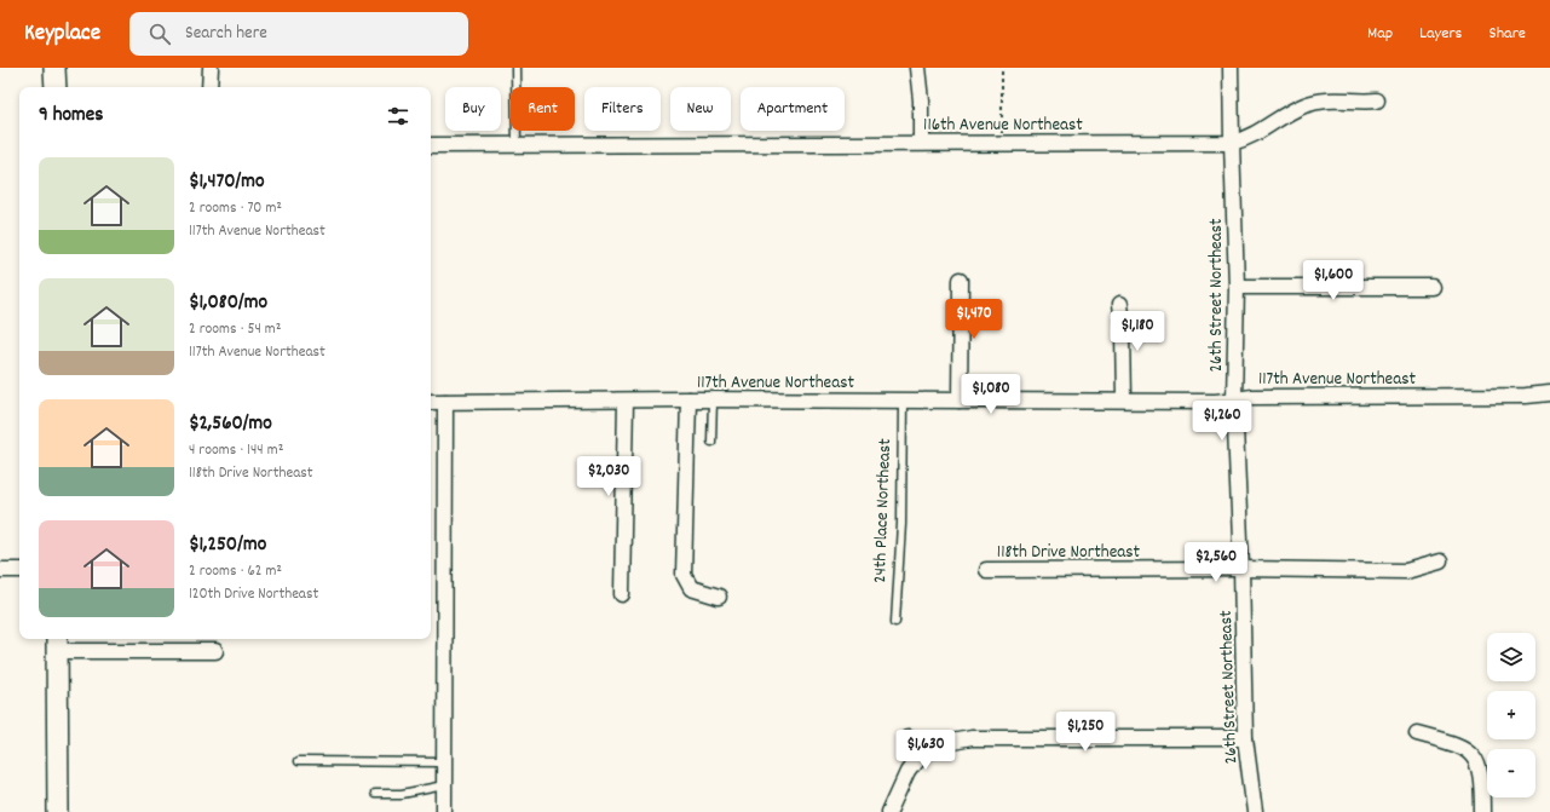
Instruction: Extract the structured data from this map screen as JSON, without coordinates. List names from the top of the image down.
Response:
{
  "streets": {
    "street": [
      "116th Avenue Northeast",
      "26th Street Northeast",
      "117th Avenue Northeast",
      "118th Drive Northeast"
    ],
    "lane": ["24th Place Northeast"]
  },
  "crossings": [
    ["116th Avenue Northeast", "26th Street Northeast"],
    ["26th Street Northeast", "117th Avenue Northeast"],
    ["26th Street Northeast", "118th Drive Northeast"],
    ["117th Avenue Northeast", "24th Place Northeast"]
  ],
  "page": {
    "header": "Keyplace",
    "search": "Search here",
    "nav": ["Map", "Layers", "Share"],
    "chip": [
      "Buy",
      "Rent",
      "Filters",
      "New",
      "Apartment"
    ],
    "heading": "9 homes",
    "list": [
      {
        "name": "$1,470/mo",
        "note": "2 rooms · 70 m² · 117th Avenue Northeast"
      },
      {
        "name": "$1,080/mo",
        "note": "2 rooms · 54 m² · 117th Avenue Northeast"
      },
      {
        "name": "$2,560/mo",
        "note": "4 rooms · 144 m² · 118th Drive Northeast"
      },
      {
        "name": "$1,250/mo",
        "note": "2 rooms · 62 m² · 120th Drive Northeast"
      }
    ],
    "price": [
      "$1,600",
      "$1,470",
      "$1,180",
      "$1,080",
      "$1,260",
      "$2,030",
      "$2,560",
      "$1,250",
      "$1,630"
    ],
    "map_buttons": ["+", "−"]
  }
}
